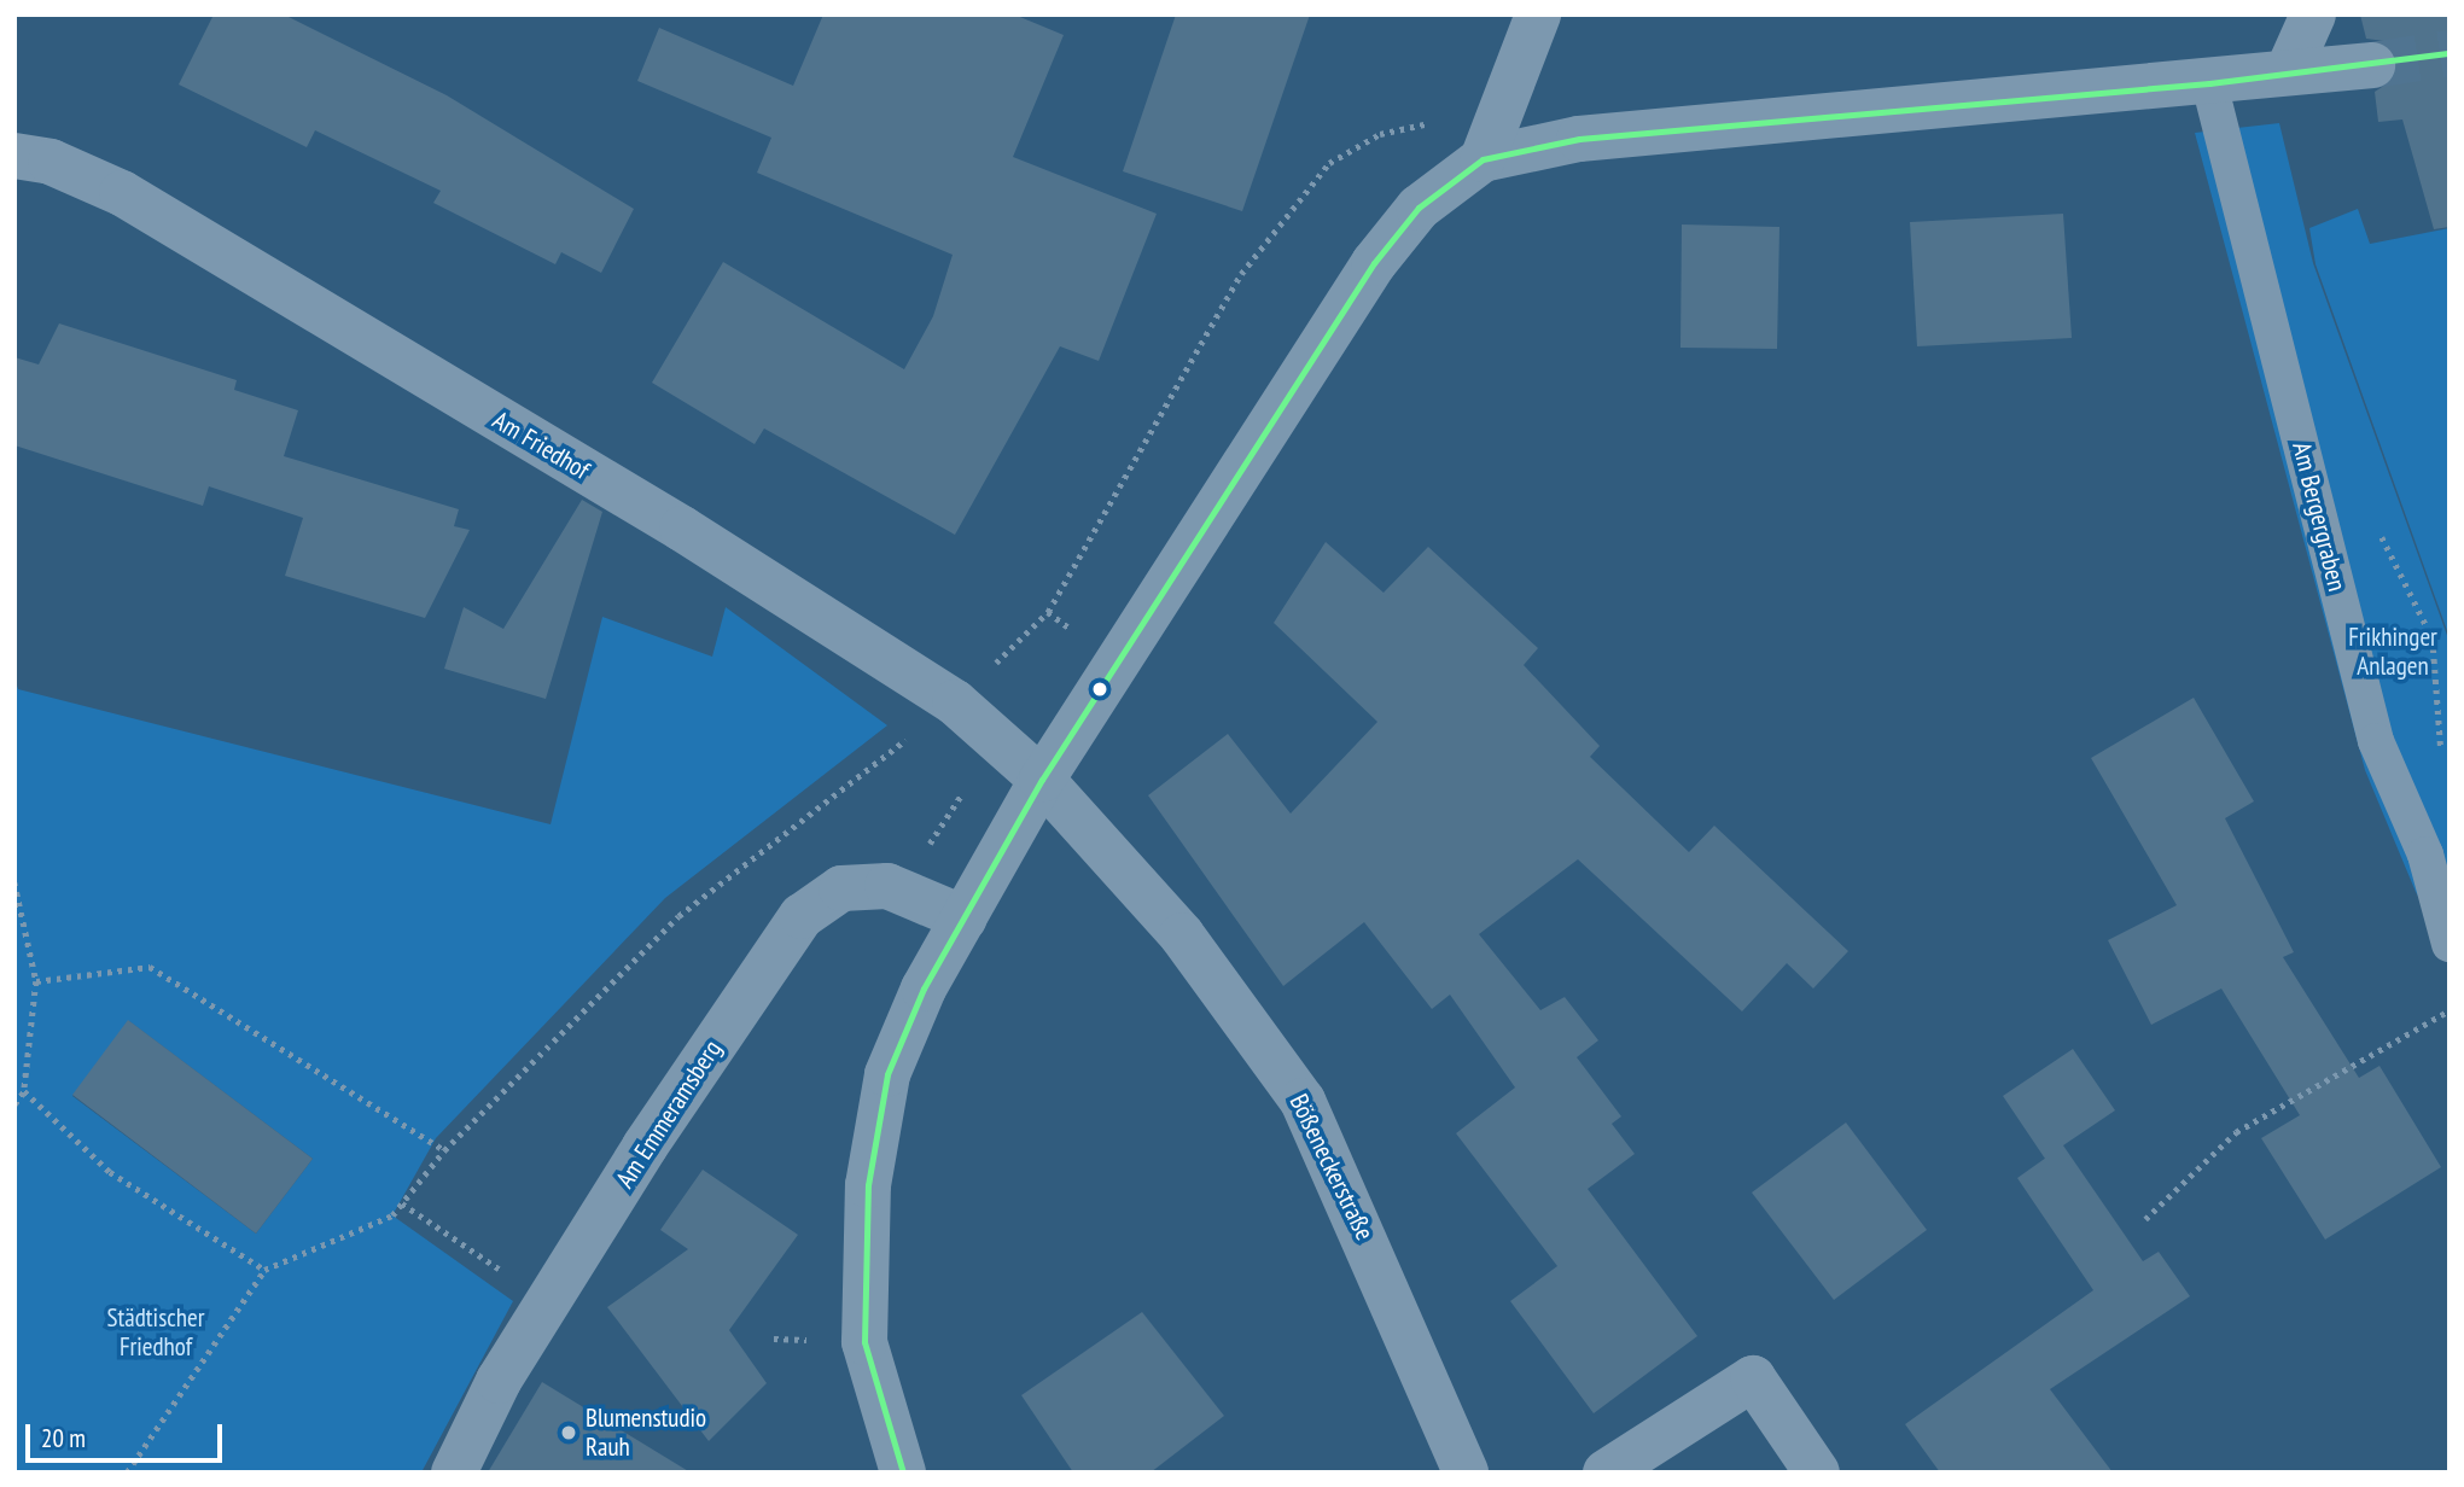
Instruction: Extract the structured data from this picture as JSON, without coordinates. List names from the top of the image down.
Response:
{
  "streets": {
    "street": ["Am Friedhof", "Am Emmeramsberg", "Bößeneckerstraße"],
    "lane": ["Am Bergergraben"]
  },
  "crossings": [
    ["Am Friedhof", "Bößeneckerstraße"]
  ],
  "parks": ["Frikhinger Anlagen", "Städtischer Friedhof"],
  "places": ["Blumenstudio Rauh"],
  "scale_bar": "20 m"
}
